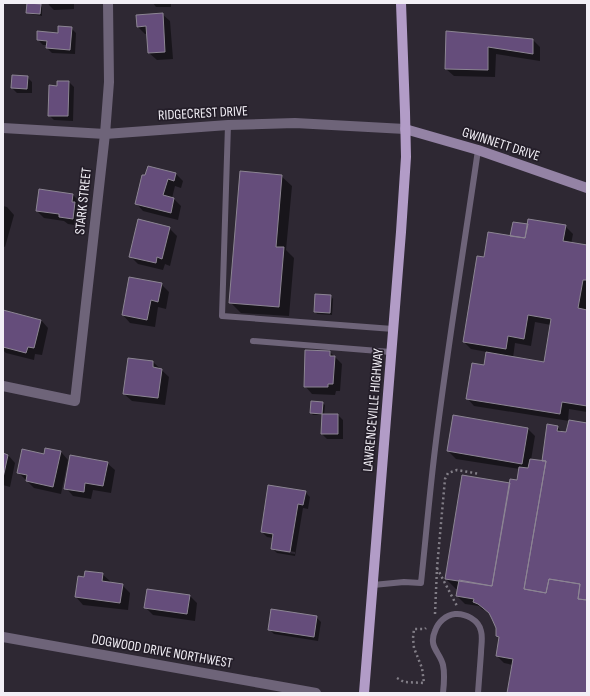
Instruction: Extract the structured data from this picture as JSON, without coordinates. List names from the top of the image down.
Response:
{
  "streets": {
    "main road": ["LAWRENCEVILLE HIGHWAY"],
    "street": [
      "RIDGECREST DRIVE",
      "GWINNETT DRIVE",
      "STARK STREET",
      "DOGWOOD DRIVE NORTHWEST"
    ]
  },
  "crossings": [
    ["RIDGECREST DRIVE", "GWINNETT DRIVE"],
    ["RIDGECREST DRIVE", "STARK STREET"],
    ["RIDGECREST DRIVE", "LAWRENCEVILLE HIGHWAY"],
    ["GWINNETT DRIVE", "LAWRENCEVILLE HIGHWAY"]
  ]
}
